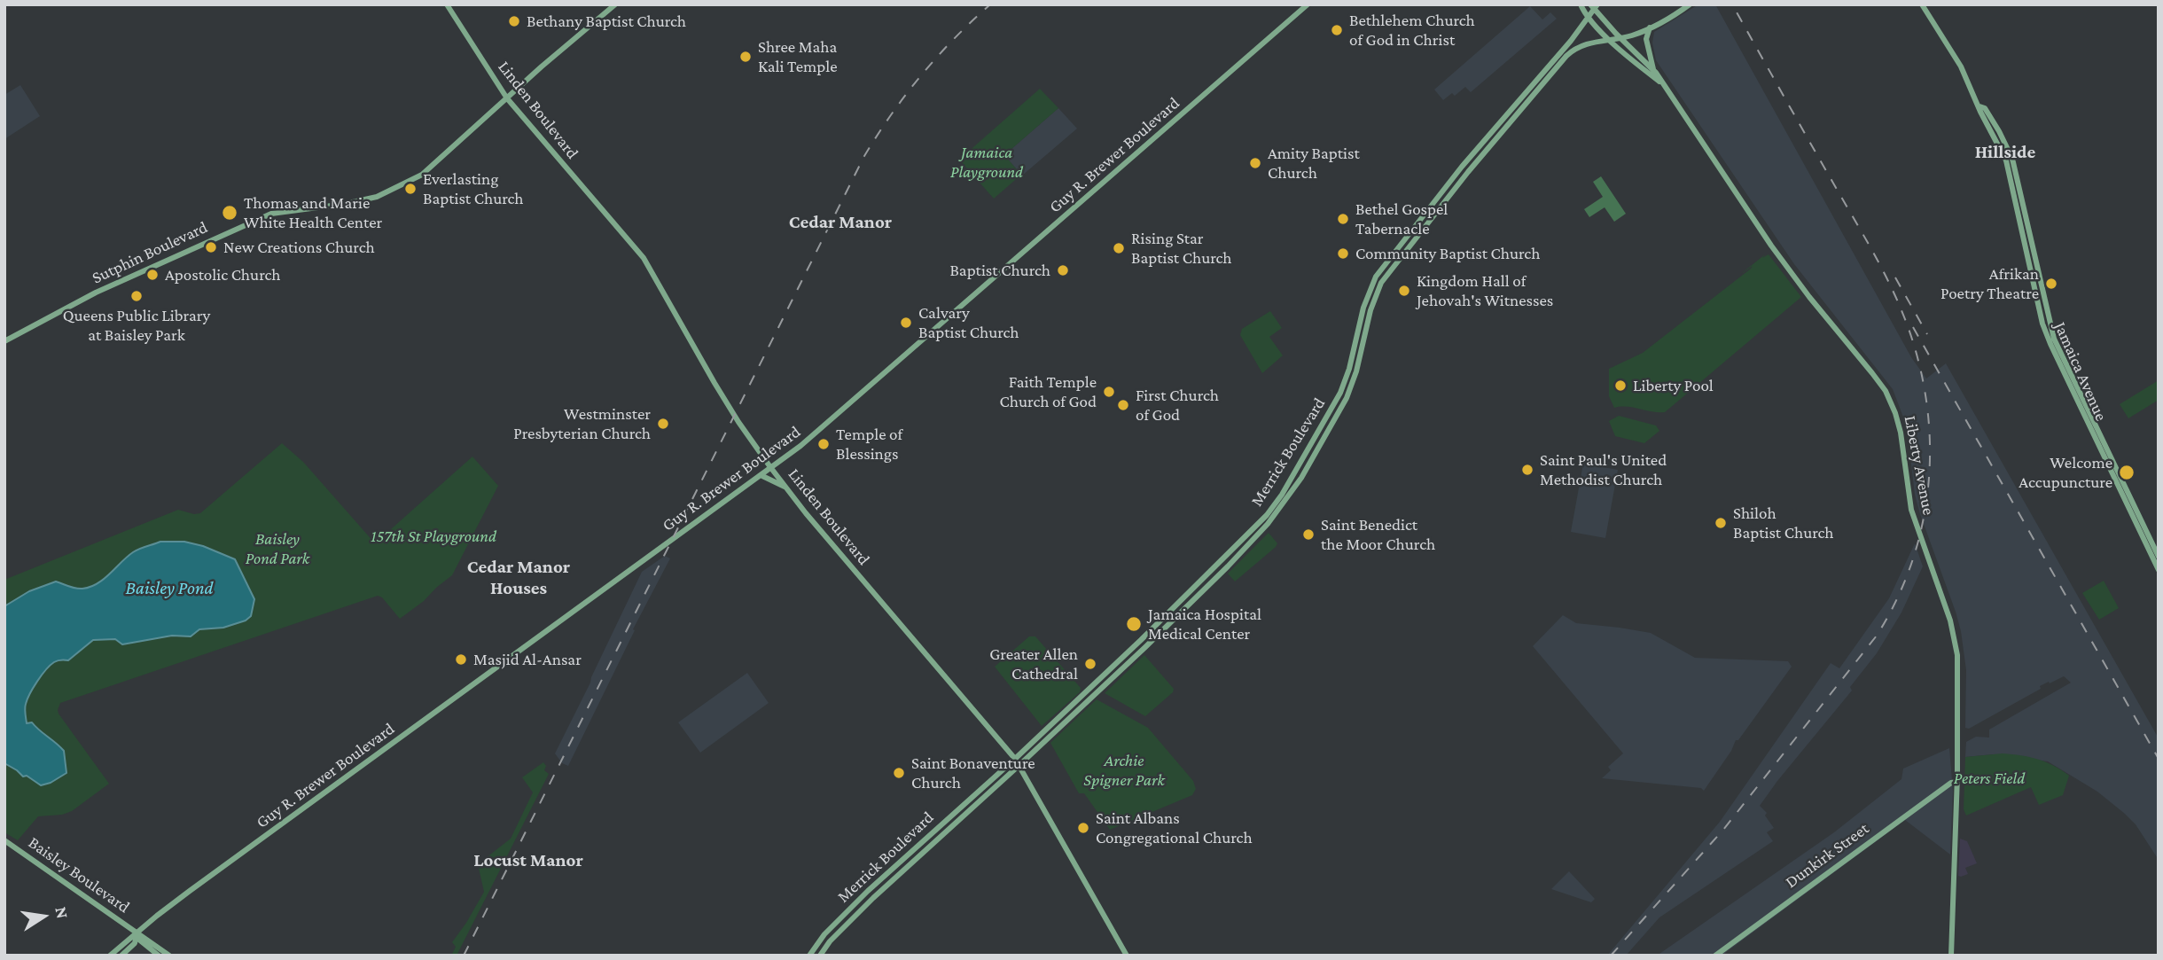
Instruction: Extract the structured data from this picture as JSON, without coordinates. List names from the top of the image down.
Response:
{
  "streets": {
    "main road": [
      "Linden Boulevard",
      "Guy R. Brewer Boulevard",
      "Sutphin Boulevard",
      "Jamaica Avenue",
      "Merrick Boulevard",
      "Liberty Avenue",
      "Dunkirk Street",
      "Baisley Boulevard"
    ]
  },
  "crossings": [
    ["Linden Boulevard", "Guy R. Brewer Boulevard"],
    ["Linden Boulevard", "Sutphin Boulevard"],
    ["Linden Boulevard", "Merrick Boulevard"],
    ["Guy R. Brewer Boulevard", "Baisley Boulevard"],
    ["Merrick Boulevard", "Liberty Avenue"],
    ["Liberty Avenue", "Dunkirk Street"]
  ],
  "districts": [
    "Hillside",
    "Cedar Manor",
    "Cedar Manor Houses",
    "Locust Manor"
  ],
  "water": ["Baisley Pond"],
  "parks": [
    "Jamaica Playground",
    "157th St Playground",
    "Baisley Pond Park",
    "Archie Spigner Park",
    "Peters Field"
  ],
  "places": [
    "Bethany Baptist Church",
    "Bethlehem Church of God in Christ",
    "Shree Maha Kali Temple",
    "Amity Baptist Church",
    "Everlasting Baptist Church",
    "Thomas and Marie White Health Center",
    "Bethel Gospel Tabernacle",
    "New Creations Church",
    "Rising Star Baptist Church",
    "Community Baptist Church",
    "Baptist Church",
    "Apostolic Church",
    "Afrikan Poetry Theatre",
    "Kingdom Hall of Jehovah's Witnesses",
    "Queens Public Library at Baisley Park",
    "Calvary Baptist Church",
    "Liberty Pool",
    "Faith Temple Church of God",
    "First Church of God",
    "Westminster Presbyterian Church",
    "Temple of Blessings",
    "Saint Paul's United Methodist Church",
    "Welcome Accupuncture",
    "Shiloh Baptist Church",
    "Saint Benedict the Moor Church",
    "Jamaica Hospital Medical Center",
    "Masjid Al-Ansar",
    "Greater Allen Cathedral",
    "Saint Bonaventure Church",
    "Saint Albans Congregational Church"
  ],
  "north": "right"
}
